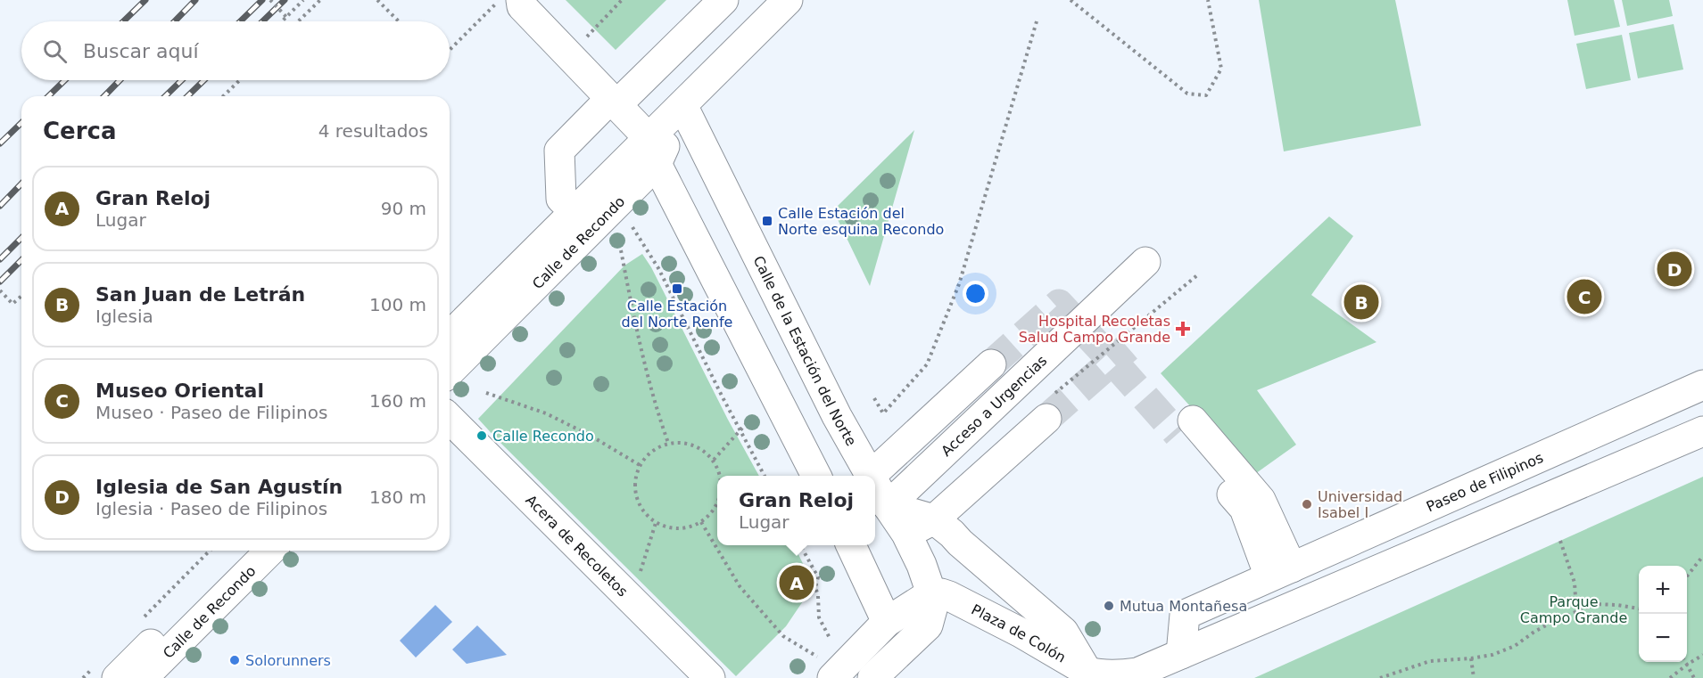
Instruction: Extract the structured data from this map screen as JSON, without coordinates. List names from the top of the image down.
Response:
{
  "streets": {
    "street": [
      "Calle de Recondo",
      "Calle de la Estación del Norte",
      "Acceso a Urgencias",
      "Paseo de Filipinos",
      "Acera de Recoletos",
      "Plaza de Colón"
    ]
  },
  "crossings": [
    ["Calle de Recondo", "Calle de la Estación del Norte"],
    ["Calle de la Estación del Norte", "Acceso a Urgencias"],
    ["Calle de la Estación del Norte", "Plaza de Colón"],
    ["Paseo de Filipinos", "Plaza de Colón"]
  ],
  "parks": ["Parque Campo Grande"],
  "places": {
    "transit": ["Calle Estación del Norte esquina Recondo", "Calle Estación del Norte Renfe"],
    "health": ["Hospital Recoletas Salud Campo Grande"],
    "other": [
      "Calle Recondo",
      "Universidad Isabel I",
      "Mutua Montañesa",
      "Solorunners"
    ]
  },
  "page": {
    "search": "Buscar aquí",
    "heading": ["Cerca", "4 resultados"],
    "list": [
      {
        "mark": "A",
        "name": "Gran Reloj",
        "note": "Lugar",
        "value": "90 m"
      },
      {
        "mark": "B",
        "name": "San Juan de Letrán",
        "note": "Iglesia",
        "value": "100 m"
      },
      {
        "mark": "C",
        "name": "Museo Oriental",
        "note": "Museo · Paseo de Filipinos",
        "value": "160 m"
      },
      {
        "mark": "D",
        "name": "Iglesia de San Agustín",
        "note": "Iglesia · Paseo de Filipinos",
        "value": "180 m"
      }
    ],
    "pins": [
      "D",
      "C",
      "B",
      "A"
    ],
    "popup": ["Gran Reloj", "Lugar"],
    "map_buttons": ["+", "−"]
  }
}
